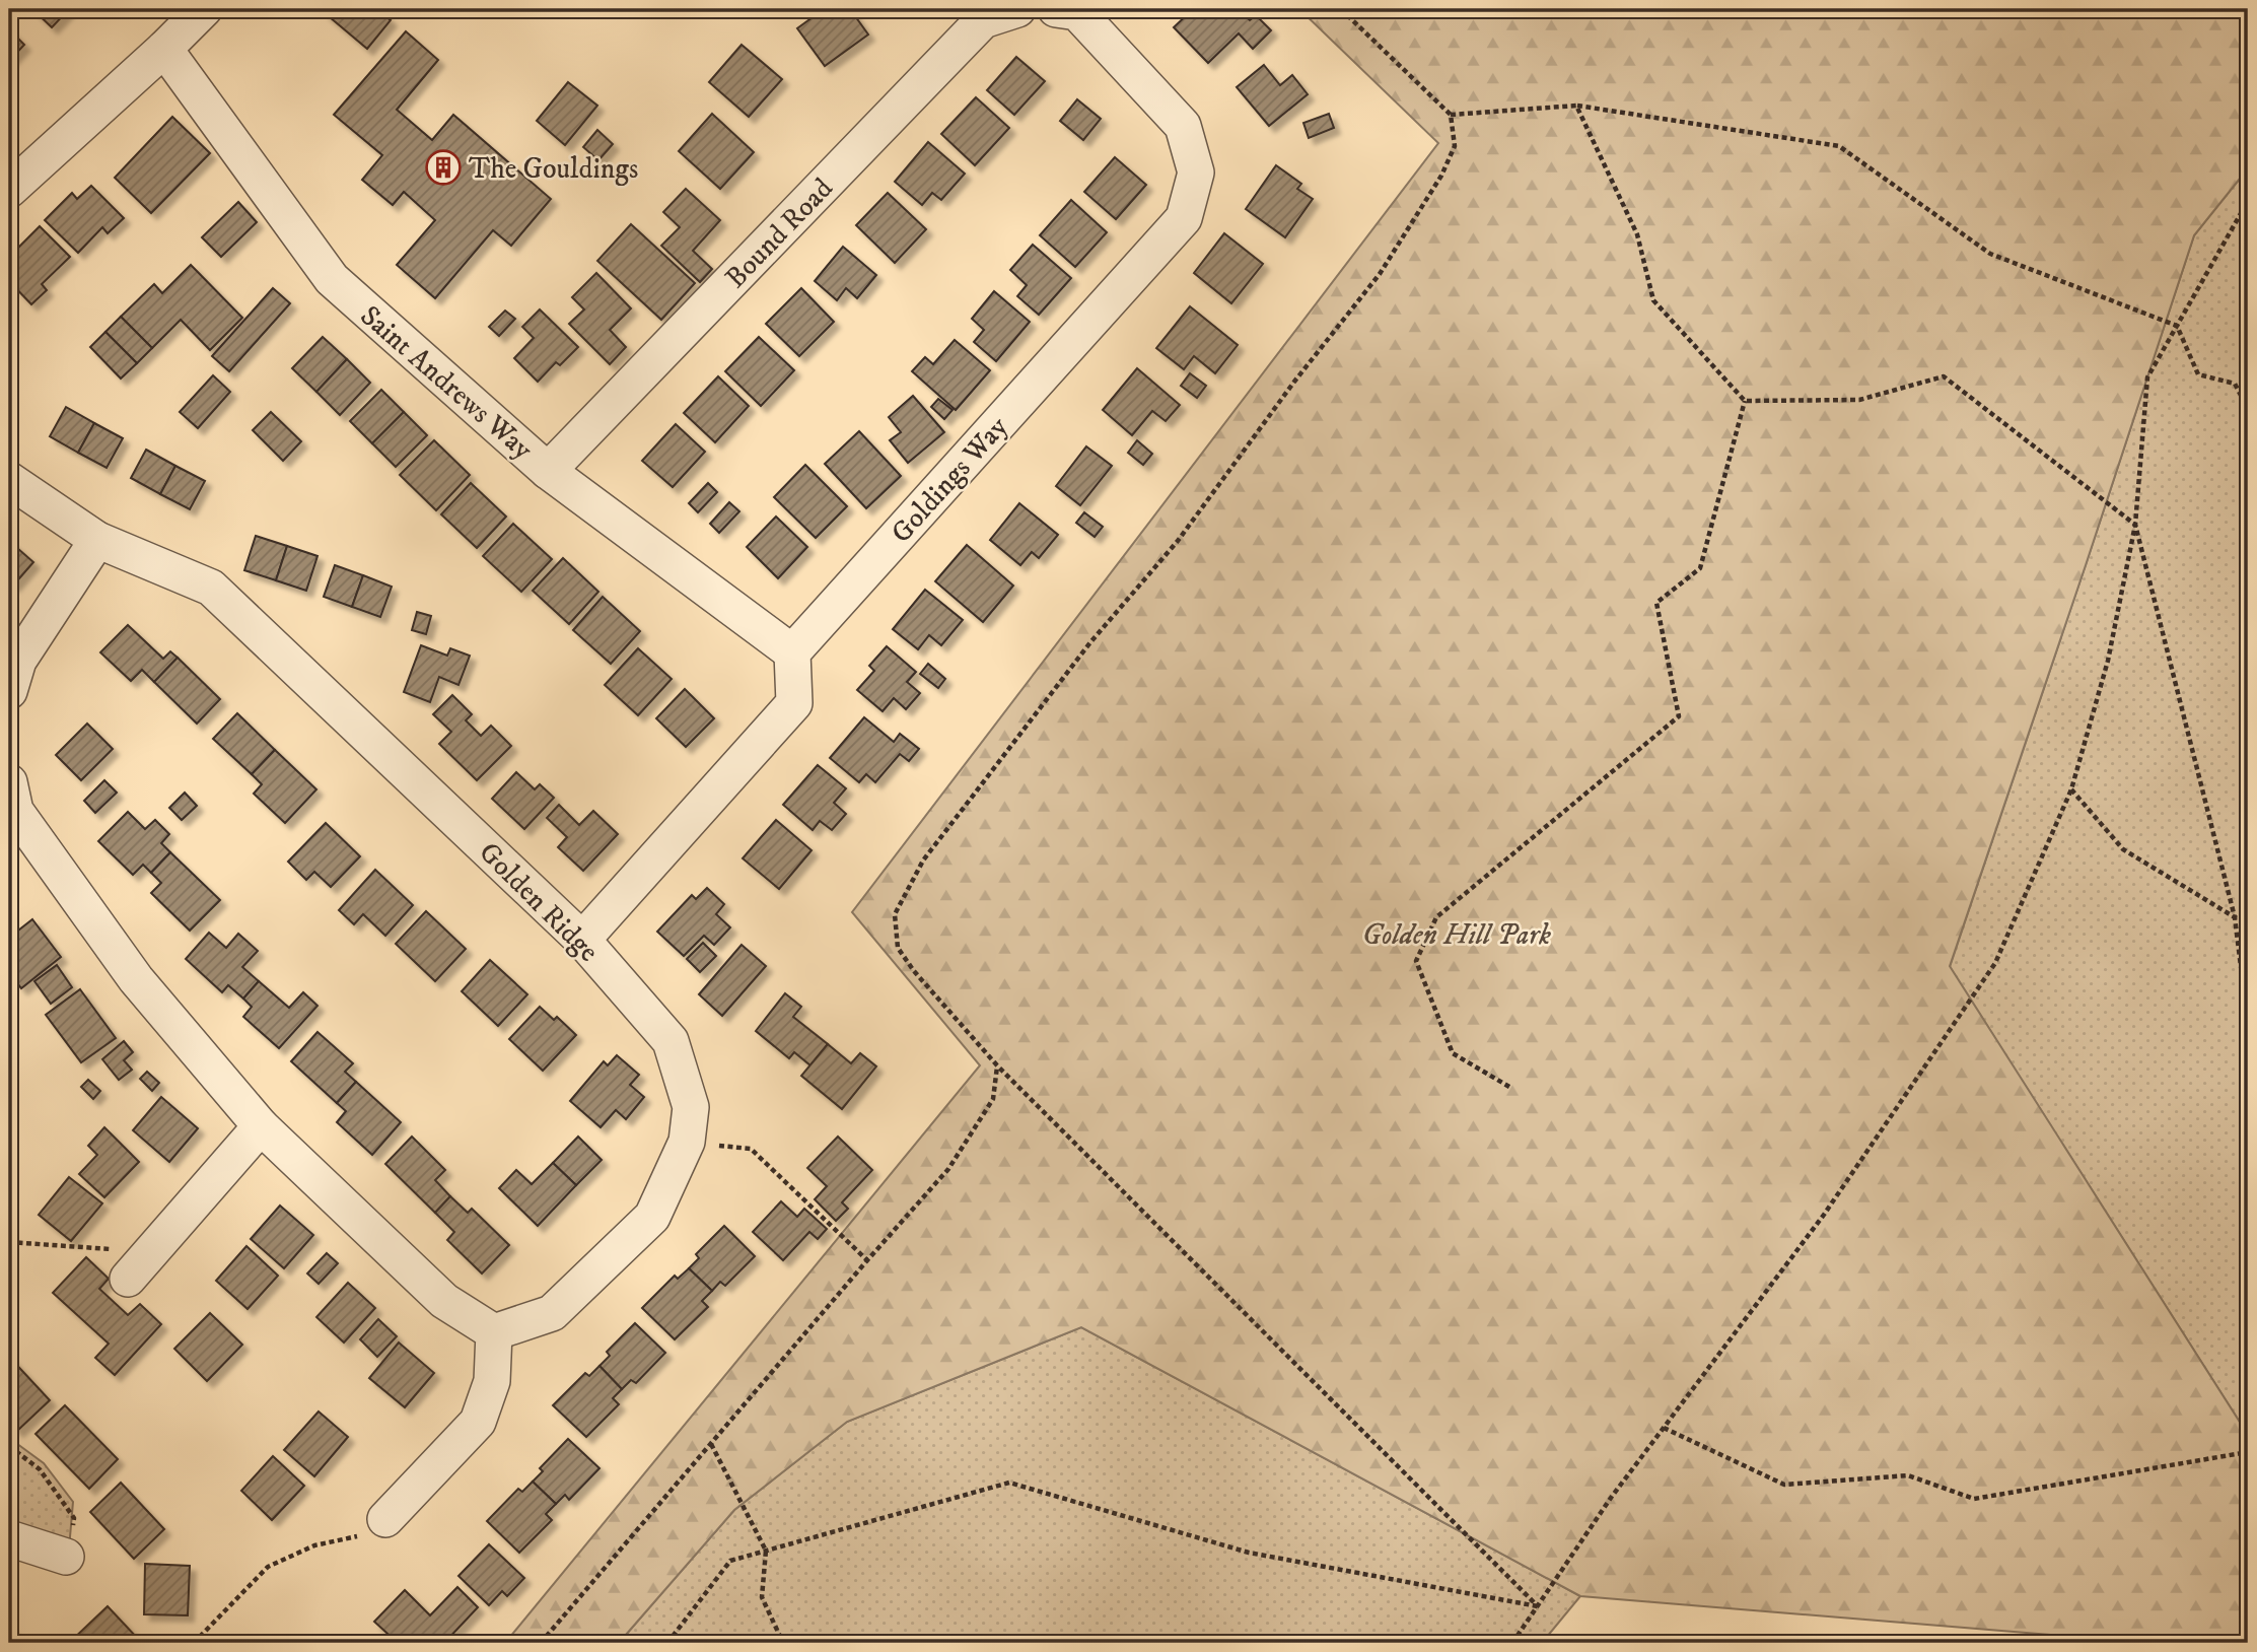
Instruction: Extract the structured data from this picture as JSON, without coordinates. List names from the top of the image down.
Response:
{
  "streets": {
    "street": [
      "Bound Road",
      "Saint Andrews Way",
      "Goldings Way",
      "Golden Ridge"
    ]
  },
  "crossings": [
    ["Bound Road", "Saint Andrews Way"],
    ["Saint Andrews Way", "Goldings Way"]
  ],
  "parks": ["Golden Hill Park"],
  "places": {
    "building": ["The Gouldings"]
  }
}
